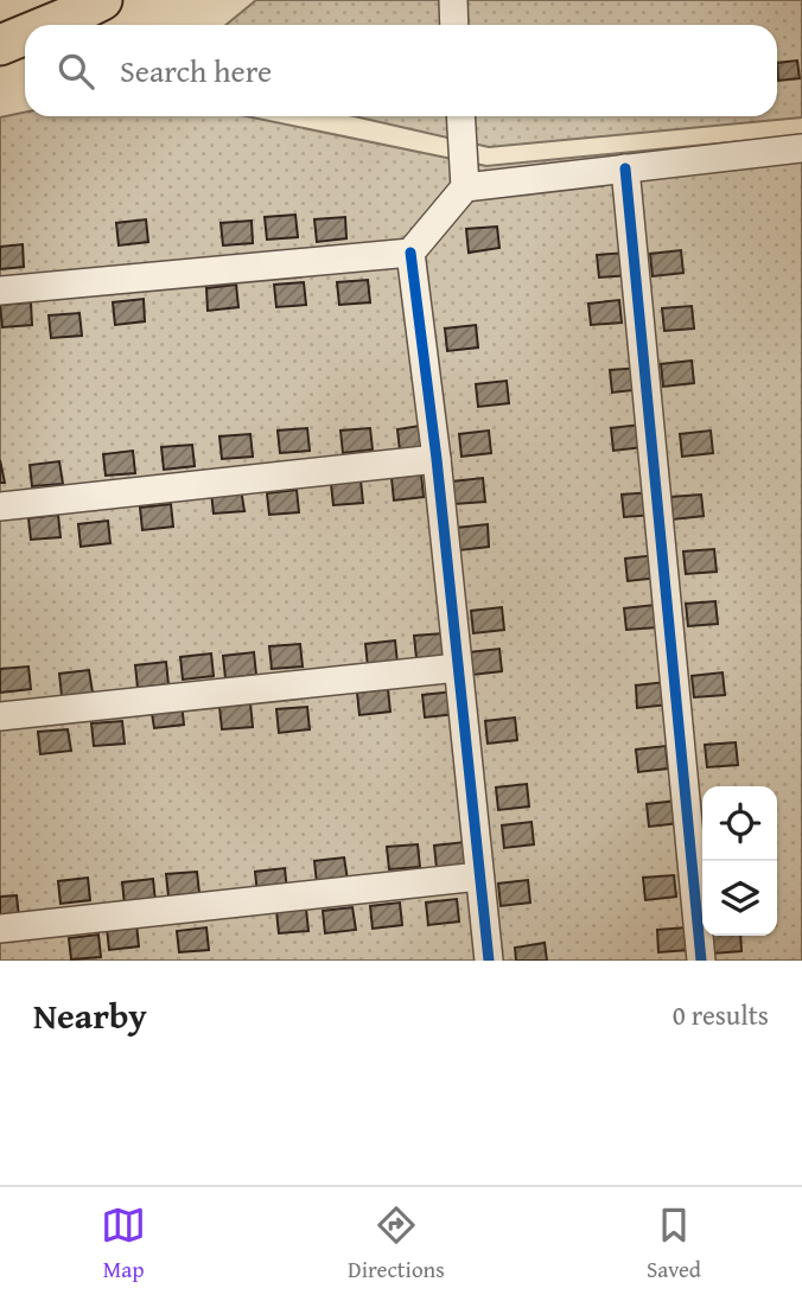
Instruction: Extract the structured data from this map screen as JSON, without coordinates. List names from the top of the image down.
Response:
{
  "page": {
    "search": "Search here",
    "heading": ["Nearby", "0 results"],
    "nav": ["Map", "Directions", "Saved"]
  }
}
